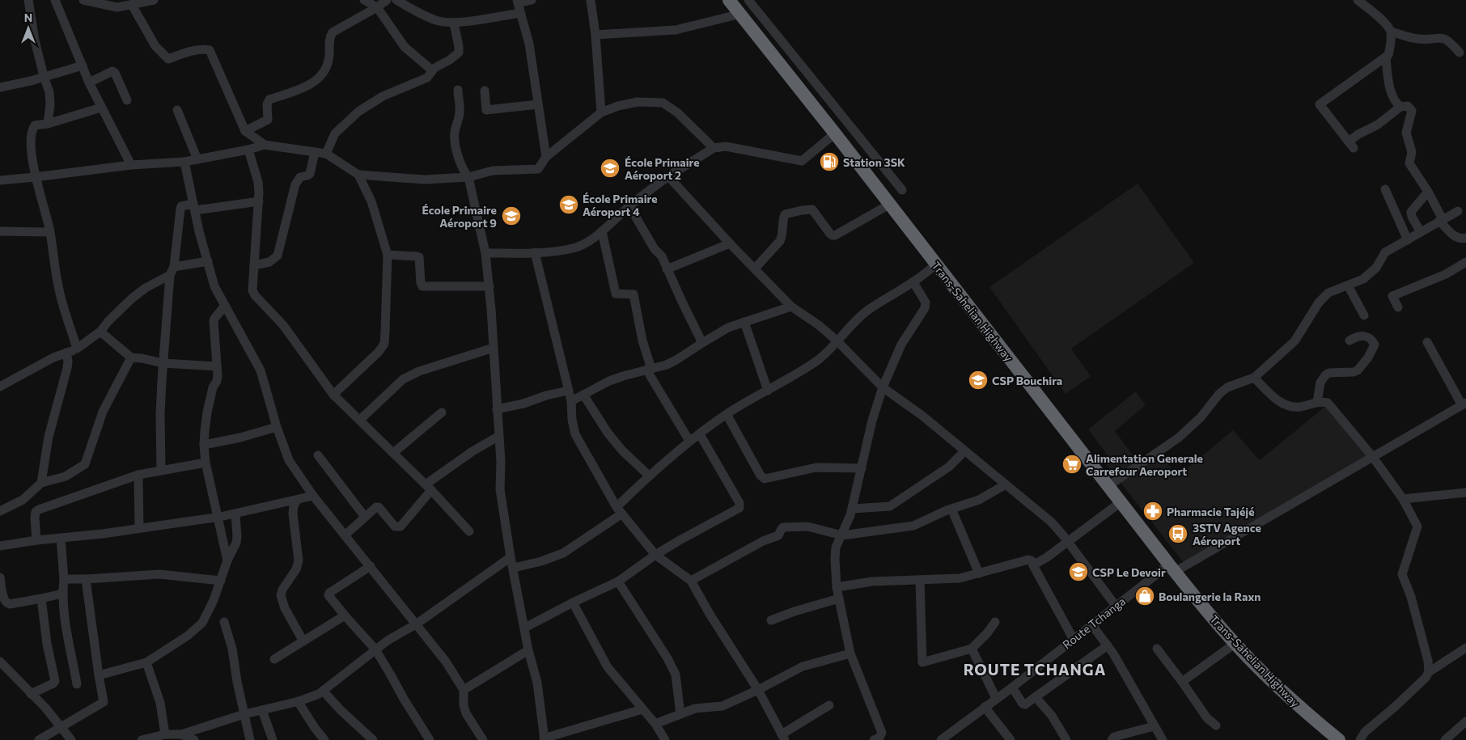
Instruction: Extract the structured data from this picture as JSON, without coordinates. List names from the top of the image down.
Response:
{
  "streets": {
    "highway": ["Trans-Sahelian Highway"],
    "street": ["Route Tchanga"]
  },
  "crossings": [
    ["Trans-Sahelian Highway", "Route Tchanga"]
  ],
  "districts": ["ROUTE TCHANGA"],
  "places": {
    "fuel station": ["Station 3SK"],
    "school or university": [
      "École Primaire Aéroport 2",
      "École Primaire Aéroport 4",
      "École Primaire Aéroport 9",
      "CSP Bouchira",
      "CSP Le Devoir"
    ],
    "supermarket": ["Alimentation Generale Carrefour Aeroport"],
    "pharmacy": ["Pharmacie Tajéjé"],
    "bus stop": ["3STV Agence Aéroport"],
    "shop": ["Boulangerie la Raxn"]
  },
  "north": "top"
}
